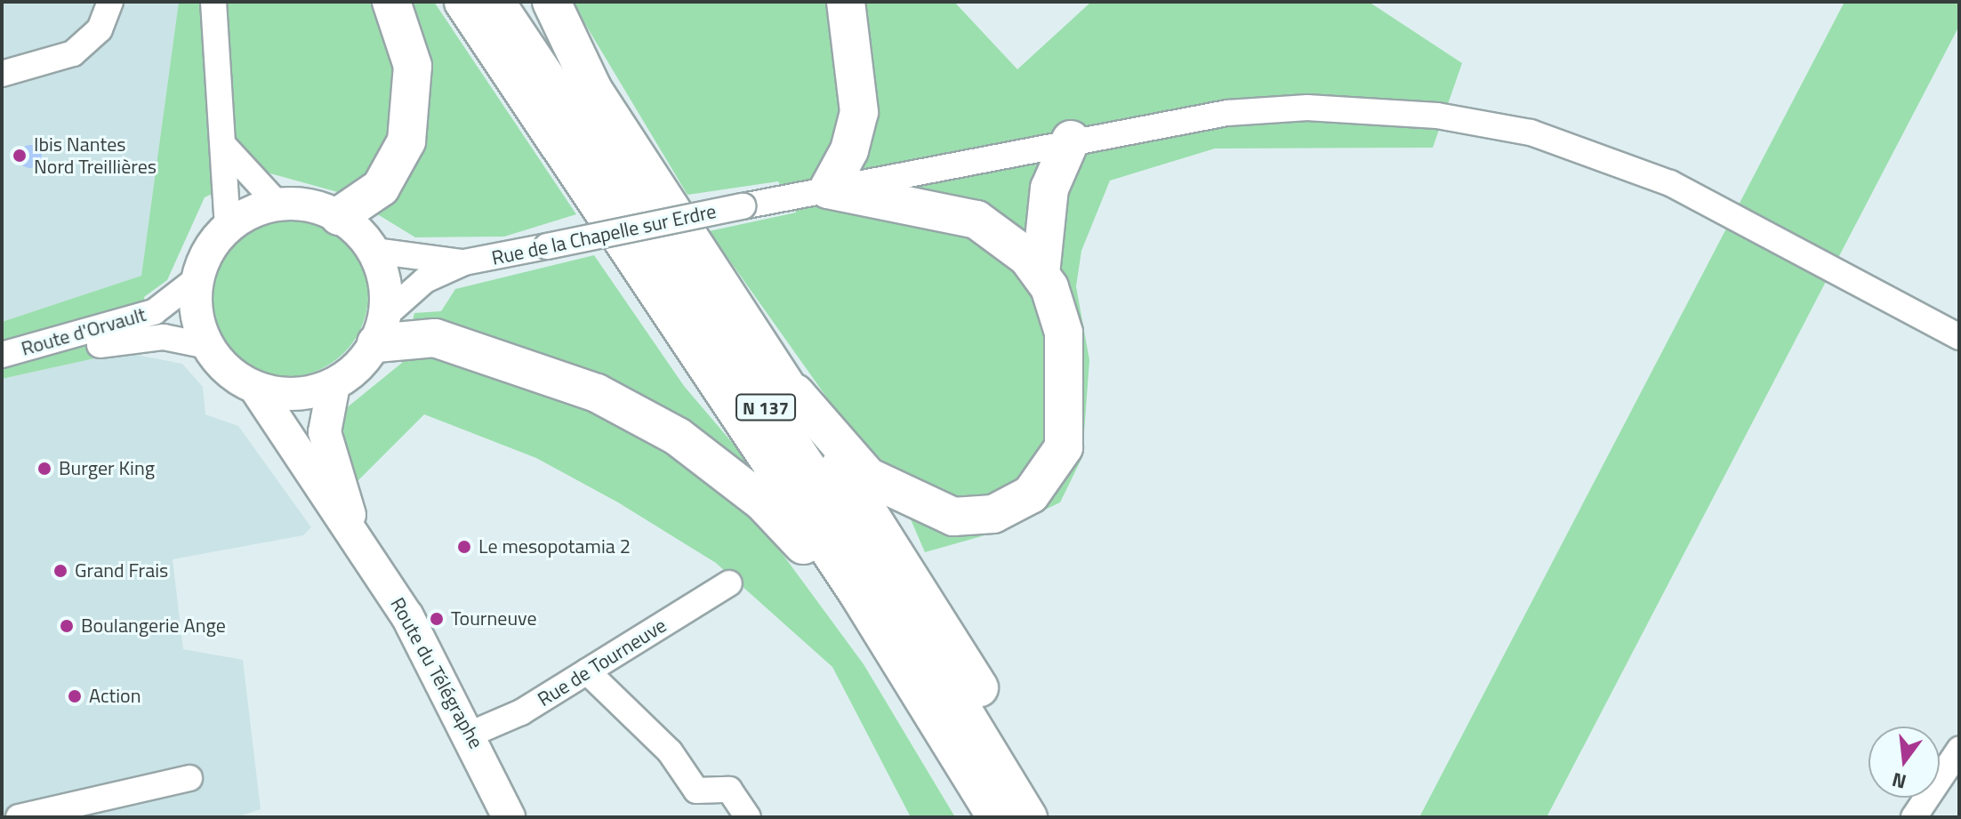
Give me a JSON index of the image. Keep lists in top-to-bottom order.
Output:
{
  "streets": {
    "highway": ["N 137"],
    "main road": ["Route du Télégraphe"],
    "street": ["Rue de la Chapelle sur Erdre", "Route d'Orvault", "Rue de Tourneuve"]
  },
  "crossings": [
    ["Rue de la Chapelle sur Erdre", "Route d'Orvault"],
    ["Rue de la Chapelle sur Erdre", "Route du Télégraphe"],
    ["Route d'Orvault", "Route du Télégraphe"],
    ["Rue de Tourneuve", "Route du Télégraphe"]
  ],
  "places": [
    "Ibis Nantes Nord Treillières",
    "Burger King",
    "Le mesopotamia 2",
    "Grand Frais",
    "Tourneuve",
    "Boulangerie Ange",
    "Action"
  ],
  "north": "bottom"
}
